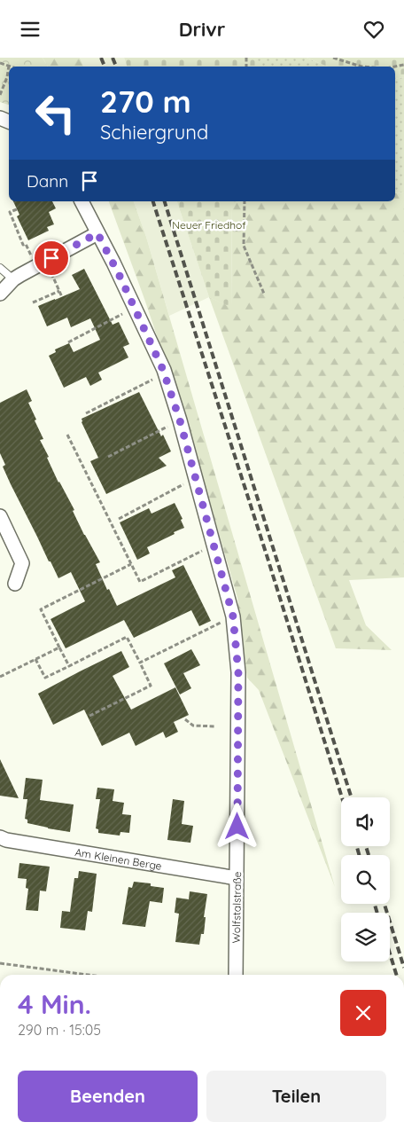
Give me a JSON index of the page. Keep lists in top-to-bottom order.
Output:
{
  "streets": {
    "street": ["Am Kleinen Berge", "Wolfstalstraße"]
  },
  "crossings": [
    ["Am Kleinen Berge", "Wolfstalstraße"]
  ],
  "parks": ["Neuer Friedhof"],
  "page": {
    "header": "Drivr",
    "turn": ["270 m", "Schiergrund"],
    "then": "Dann",
    "heading": ["4 Min.", "290 m · 15:05"],
    "buttons": ["Beenden", "Teilen"]
  }
}
